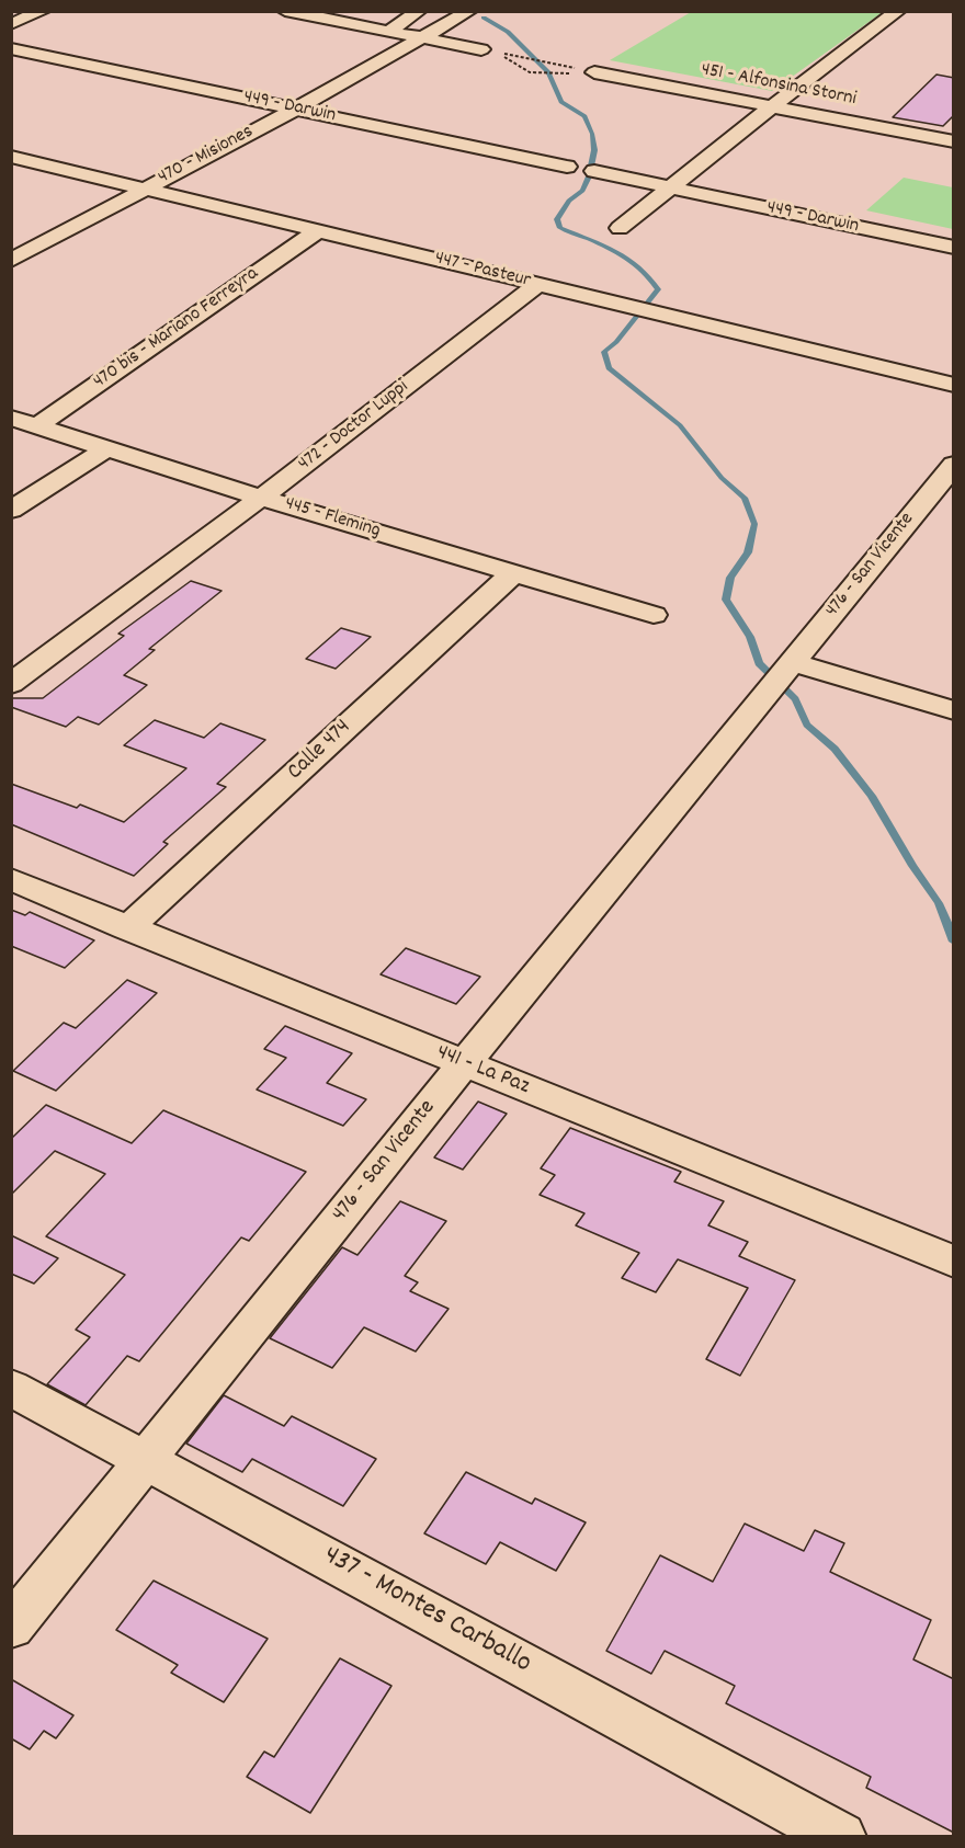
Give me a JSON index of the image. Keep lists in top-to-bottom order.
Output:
{
  "streets": {
    "street": [
      "451 - Alfonsina Storni",
      "449 - Darwin",
      "470 - Misiones",
      "447 - Pasteur",
      "470 bis - Mariano Ferreyra",
      "472 - Doctor Luppi",
      "445 - Fleming",
      "476 - San Vicente",
      "Calle 474",
      "441 - La Paz",
      "437 - Montes Carballo"
    ]
  },
  "crossings": [
    ["449 - Darwin", "470 - Misiones"],
    ["470 - Misiones", "447 - Pasteur"],
    ["447 - Pasteur", "470 bis - Mariano Ferreyra"],
    ["447 - Pasteur", "472 - Doctor Luppi"],
    ["470 bis - Mariano Ferreyra", "445 - Fleming"],
    ["472 - Doctor Luppi", "445 - Fleming"],
    ["445 - Fleming", "Calle 474"],
    ["476 - San Vicente", "441 - La Paz"],
    ["476 - San Vicente", "437 - Montes Carballo"],
    ["Calle 474", "441 - La Paz"]
  ]
}
